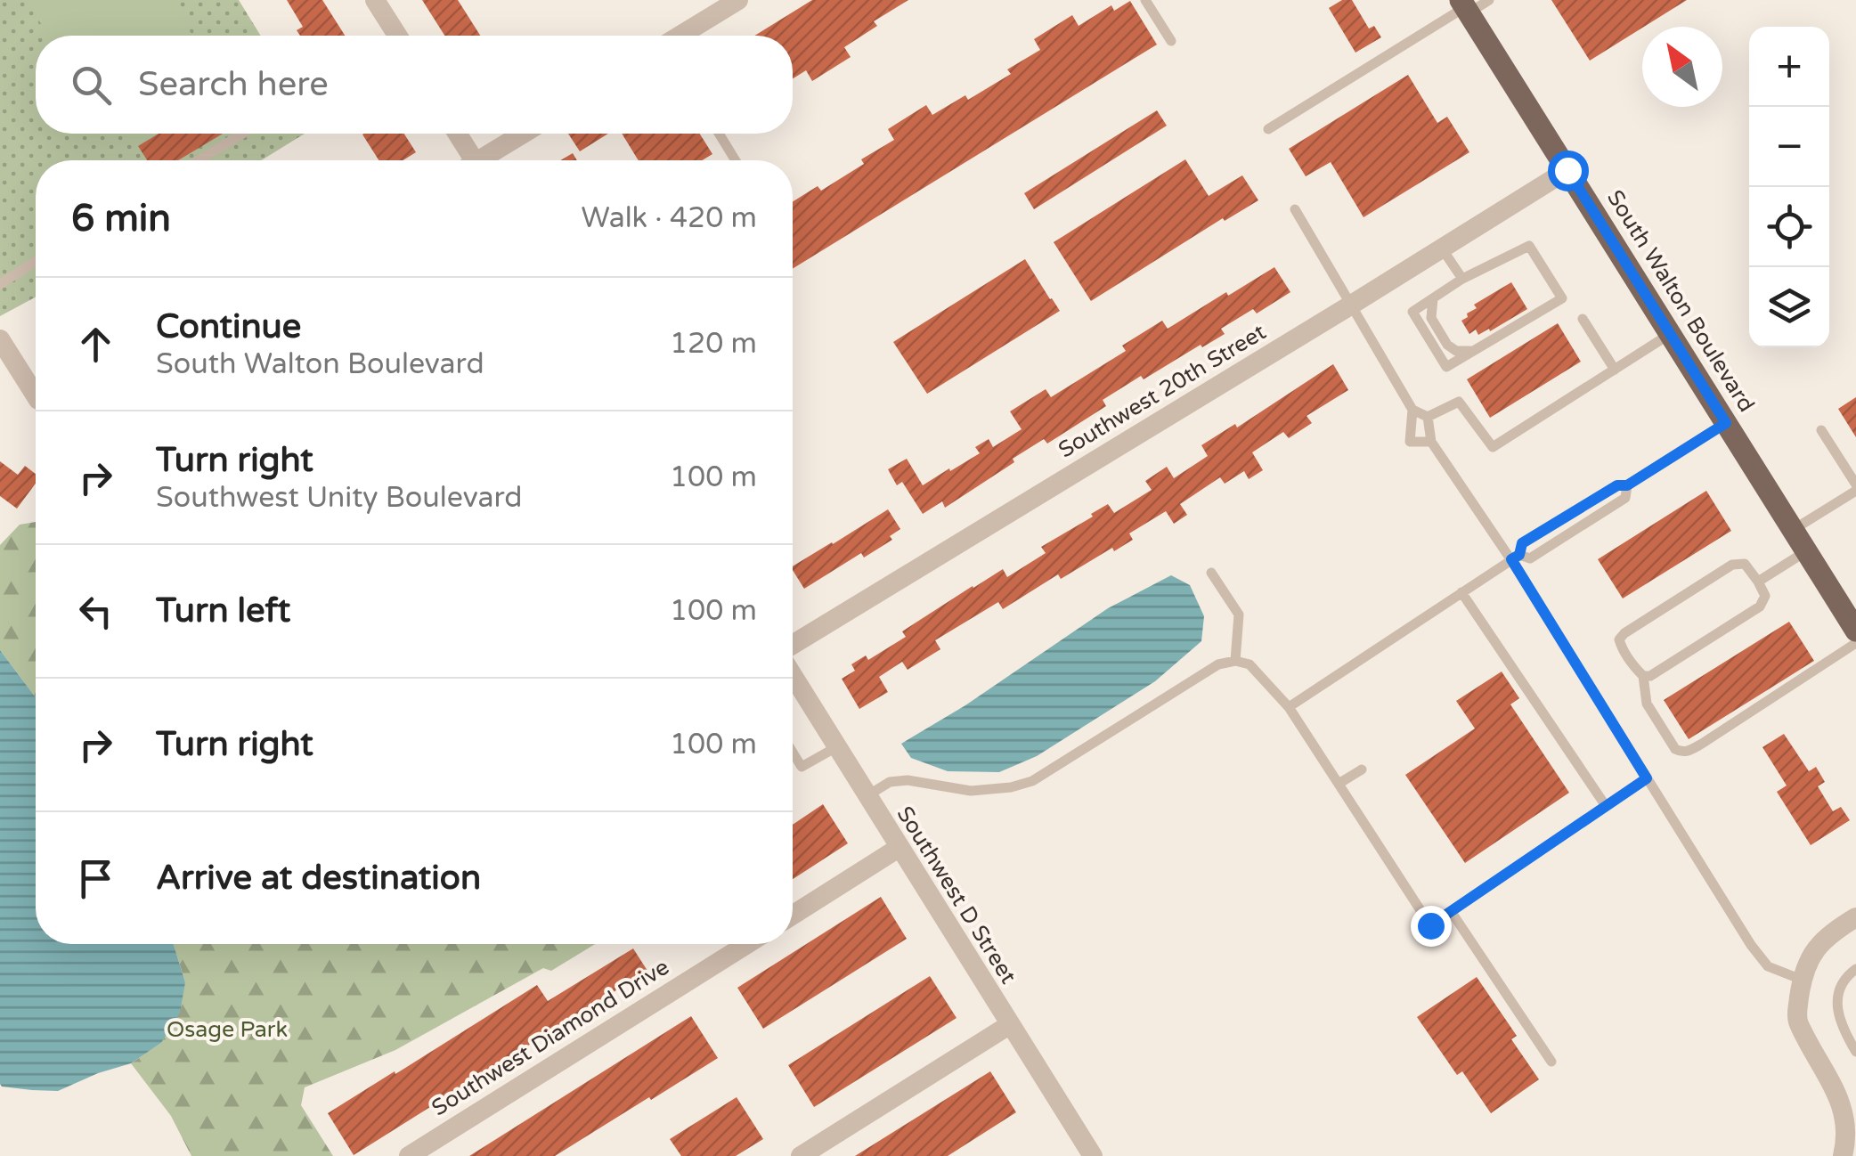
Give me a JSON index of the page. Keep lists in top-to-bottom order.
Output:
{
  "streets": {
    "main road": ["South Walton Boulevard"],
    "street": ["Southwest 20th Street", "Southwest D Street", "Southwest Diamond Drive"]
  },
  "crossings": [
    ["South Walton Boulevard", "Southwest 20th Street"]
  ],
  "parks": ["Osage Park"],
  "north": "top left",
  "page": {
    "map_buttons": ["+", "−"],
    "search": "Search here",
    "heading": ["6 min", "Walk · 420 m"],
    "list": [
      ["Continue", "South Walton Boulevard", "120 m"],
      ["Turn right", "Southwest Unity Boulevard", "100 m"],
      ["Turn left", "100 m"],
      ["Turn right", "100 m"],
      "Arrive at destination"
    ]
  }
}
